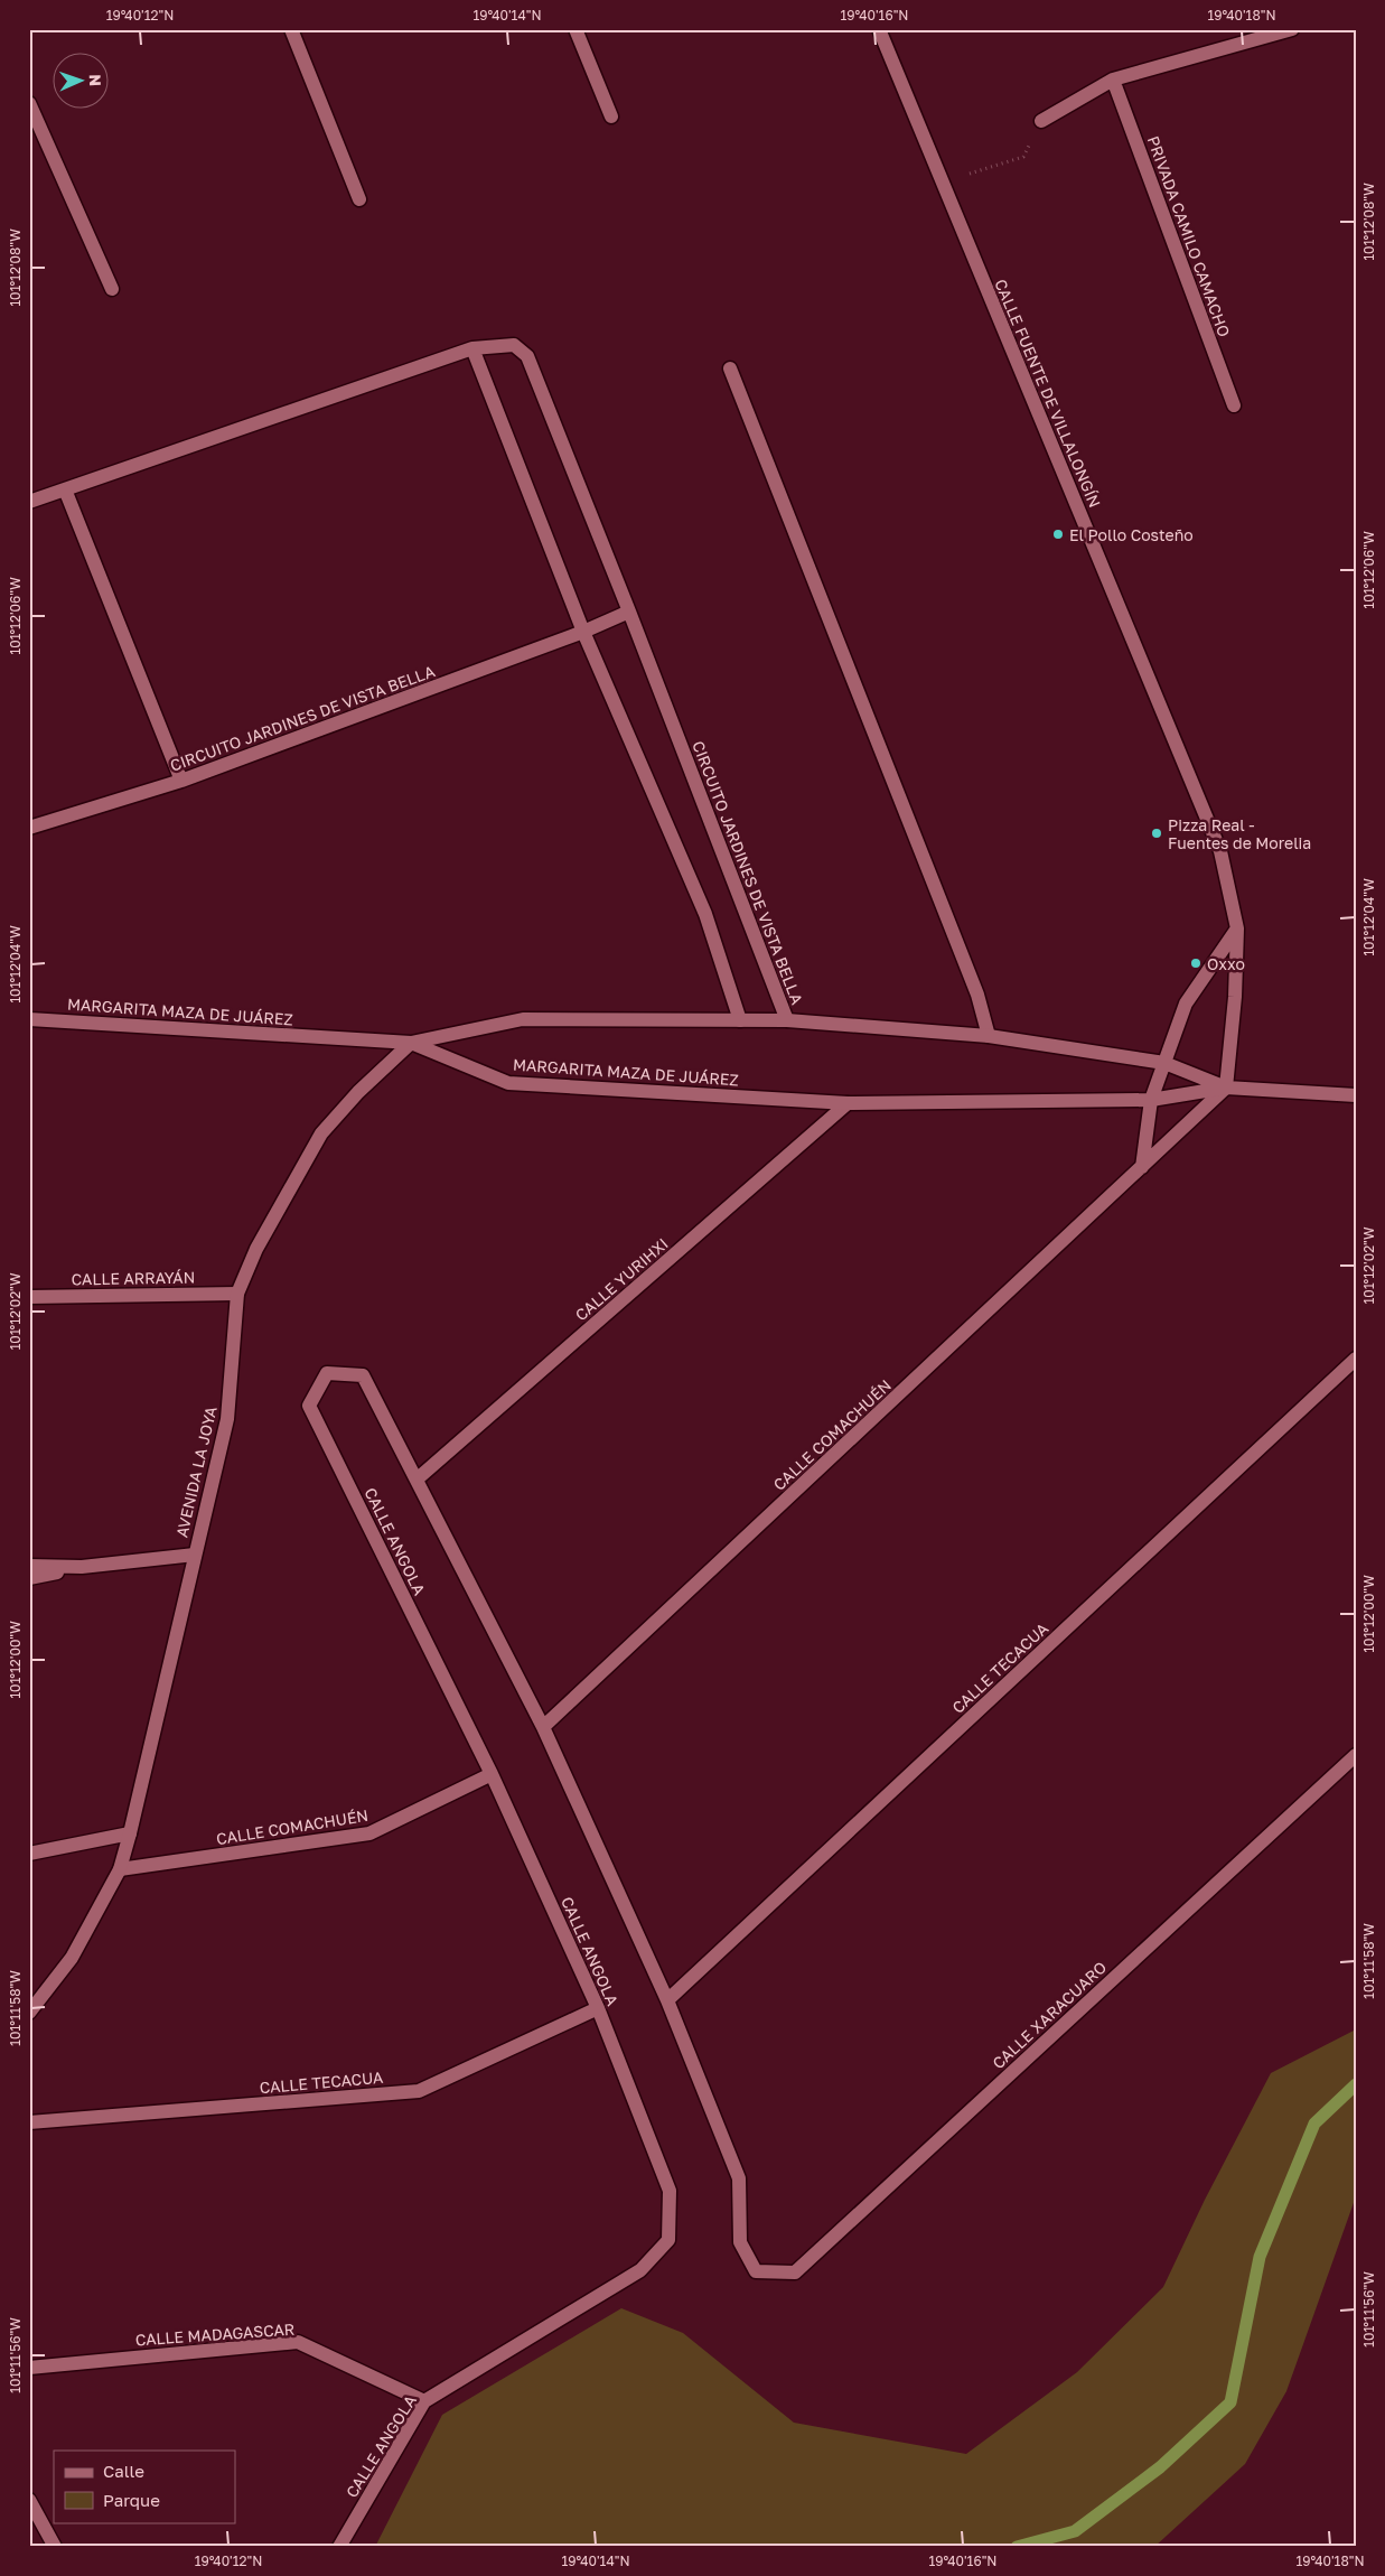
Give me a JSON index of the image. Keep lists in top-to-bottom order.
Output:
{
  "streets": {
    "street": [
      "PRIVADA CAMILO CAMACHO",
      "CALLE FUENTE DE VILLALONGÍN",
      "CIRCUITO JARDINES DE VISTA BELLA",
      "MARGARITA MAZA DE JUÁREZ",
      "CALLE ARRAYÁN",
      "CALLE YURIHXI",
      "CALLE COMACHUÉN",
      "AVENIDA LA JOYA",
      "CALLE ANGOLA",
      "CALLE TECACUA",
      "CALLE XARACUARO",
      "CALLE MADAGASCAR"
    ]
  },
  "crossings": [
    ["CALLE FUENTE DE VILLALONGÍN", "MARGARITA MAZA DE JUÁREZ"],
    ["CALLE FUENTE DE VILLALONGÍN", "CALLE COMACHUÉN"],
    ["CIRCUITO JARDINES DE VISTA BELLA", "MARGARITA MAZA DE JUÁREZ"],
    ["MARGARITA MAZA DE JUÁREZ", "CALLE YURIHXI"],
    ["MARGARITA MAZA DE JUÁREZ", "CALLE COMACHUÉN"],
    ["MARGARITA MAZA DE JUÁREZ", "AVENIDA LA JOYA"],
    ["CALLE ARRAYÁN", "AVENIDA LA JOYA"],
    ["CALLE YURIHXI", "CALLE ANGOLA"],
    ["CALLE COMACHUÉN", "AVENIDA LA JOYA"],
    ["CALLE COMACHUÉN", "CALLE ANGOLA"],
    ["CALLE ANGOLA", "CALLE TECACUA"],
    ["CALLE ANGOLA", "CALLE XARACUARO"],
    ["CALLE ANGOLA", "CALLE MADAGASCAR"]
  ],
  "places": ["El Pollo Costeño", "Pizza Real - Fuentes de Morelia", "Oxxo"],
  "legend": ["Calle", "Parque"],
  "north": "right",
  "coordinates": [
    "19°40'12\"N",
    "19°40'14\"N",
    "19°40'16\"N",
    "19°40'18\"N",
    "101°12'08\"W",
    "101°12'06\"W",
    "101°12'04\"W",
    "101°12'02\"W",
    "101°12'00\"W",
    "101°11'58\"W",
    "101°11'56\"W"
  ]
}
